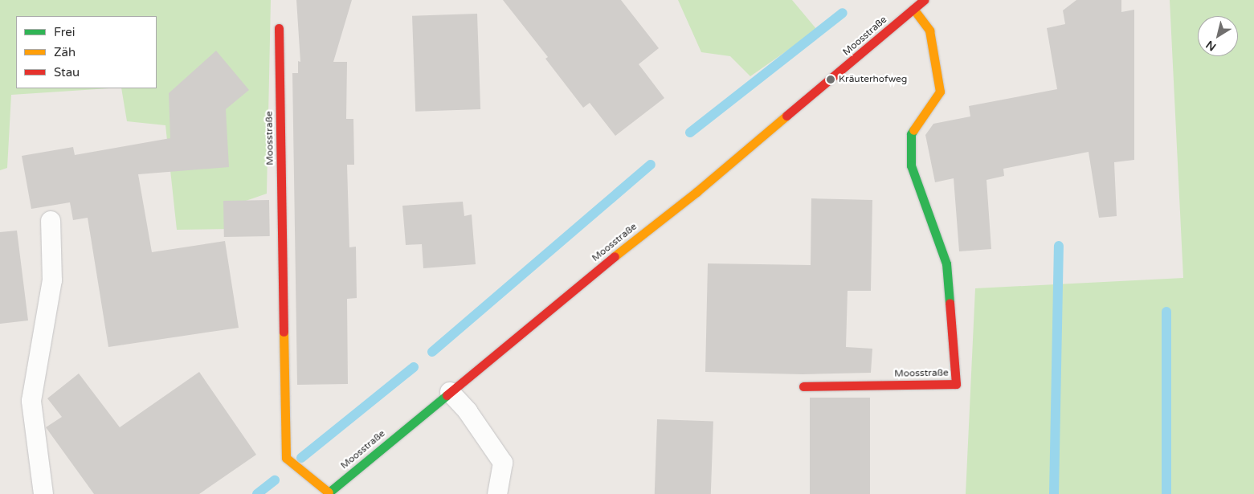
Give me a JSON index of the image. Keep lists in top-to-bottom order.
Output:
{
  "streets": {
    "street": ["Moosstraße"]
  },
  "places": ["Kräuterhofweg"],
  "legend": ["Frei", "Zäh", "Stau"],
  "north": "bottom left"
}
